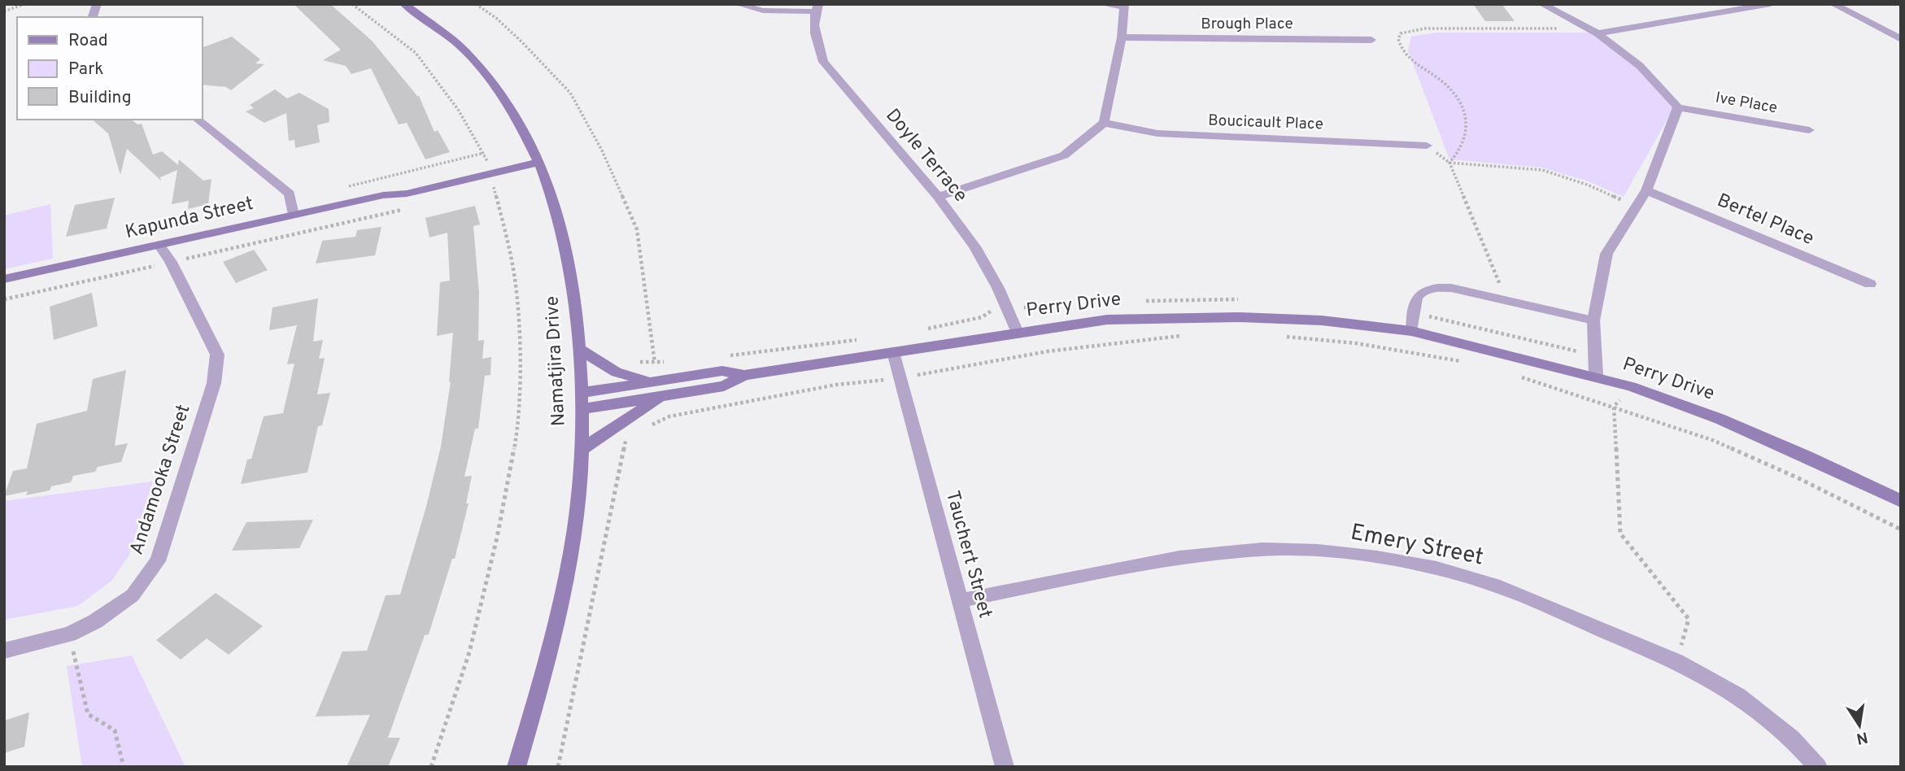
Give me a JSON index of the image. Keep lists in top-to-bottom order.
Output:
{
  "streets": {
    "street": [
      "Brough Place",
      "Ive Place",
      "Boucicault Place",
      "Doyle Terrace",
      "Kapunda Street",
      "Bertel Place",
      "Perry Drive",
      "Namatjira Drive",
      "Andamooka Street",
      "Emery Street",
      "Tauchert Street"
    ]
  },
  "crossings": [
    ["Doyle Terrace", "Perry Drive"],
    ["Kapunda Street", "Namatjira Drive"],
    ["Kapunda Street", "Andamooka Street"],
    ["Perry Drive", "Namatjira Drive"],
    ["Perry Drive", "Tauchert Street"],
    ["Emery Street", "Tauchert Street"]
  ],
  "legend": ["Road", "Park", "Building"],
  "north": "bottom"
}
